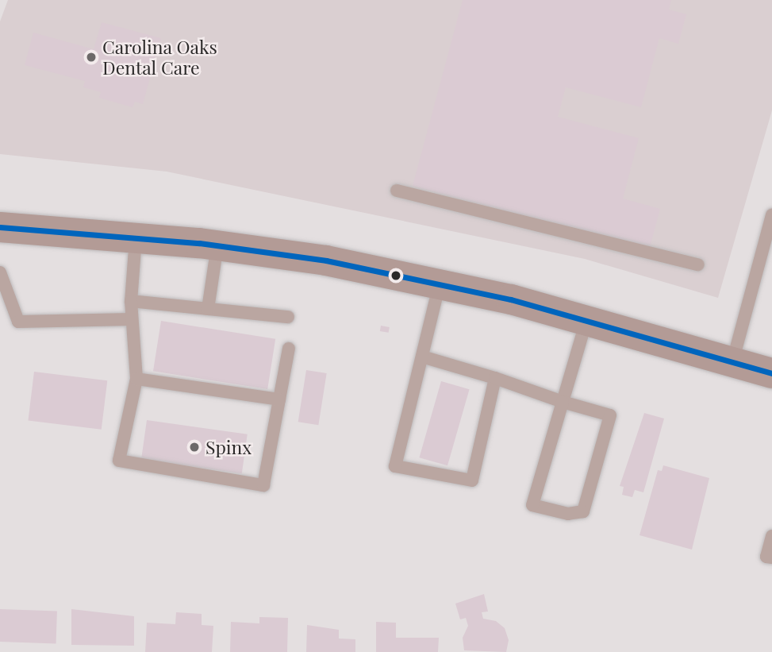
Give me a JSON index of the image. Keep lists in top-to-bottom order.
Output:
{
  "places": ["Carolina Oaks Dental Care", "Spinx"]
}
